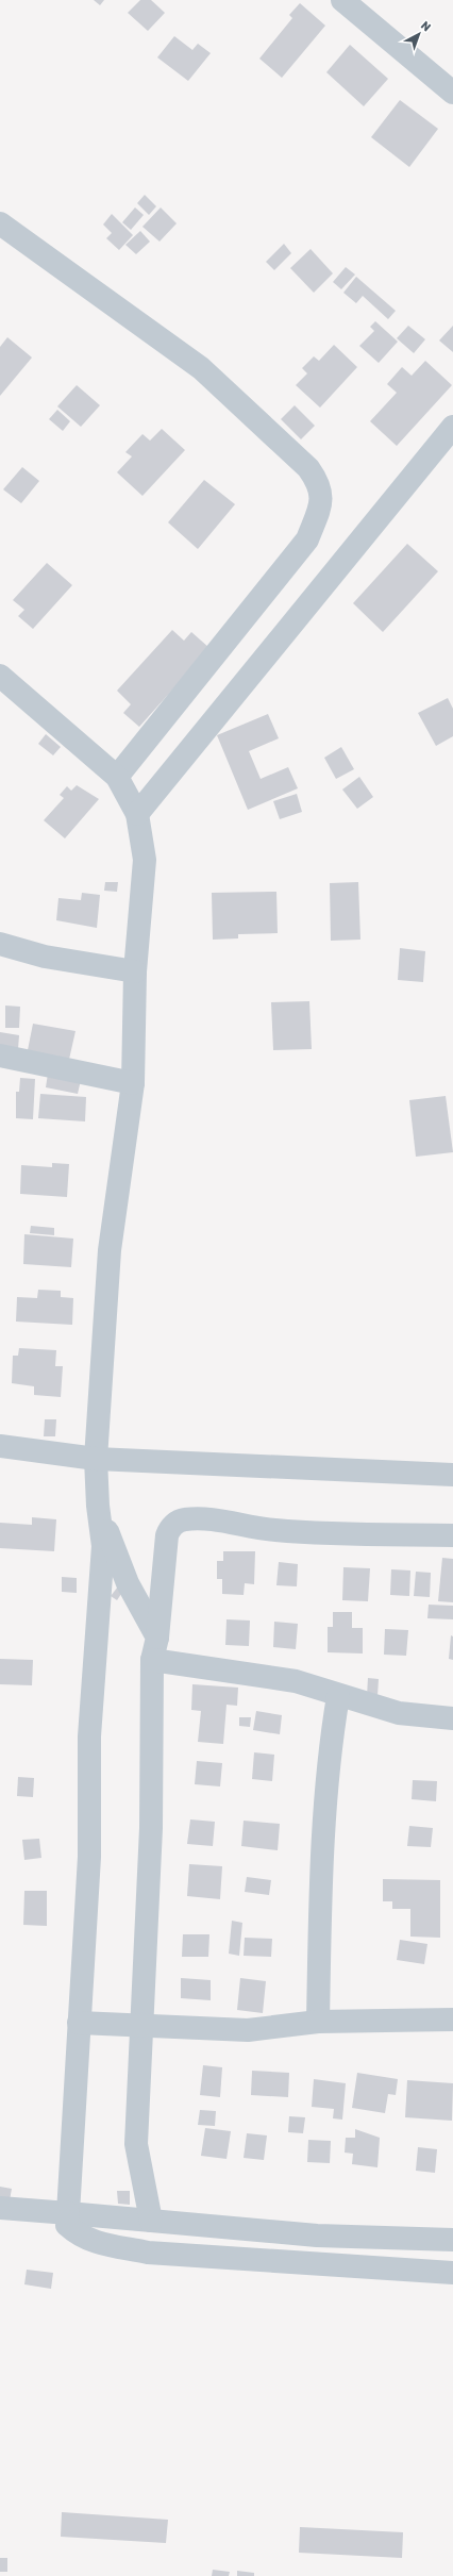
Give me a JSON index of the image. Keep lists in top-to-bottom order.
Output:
{
  "north": "top right"
}
